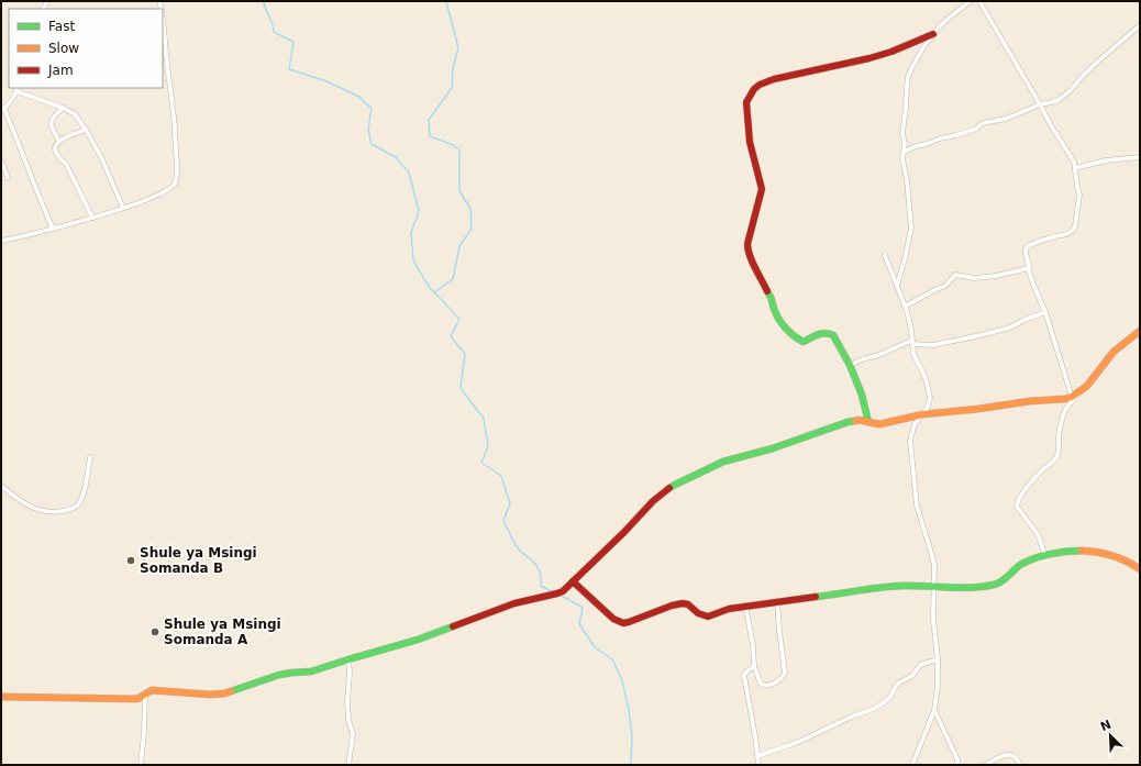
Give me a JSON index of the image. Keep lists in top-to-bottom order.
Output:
{
  "places": ["Shule ya Msingi Somanda B", "Shule ya Msingi Somanda A"],
  "legend": ["Fast", "Slow", "Jam"],
  "north": "top left"
}
